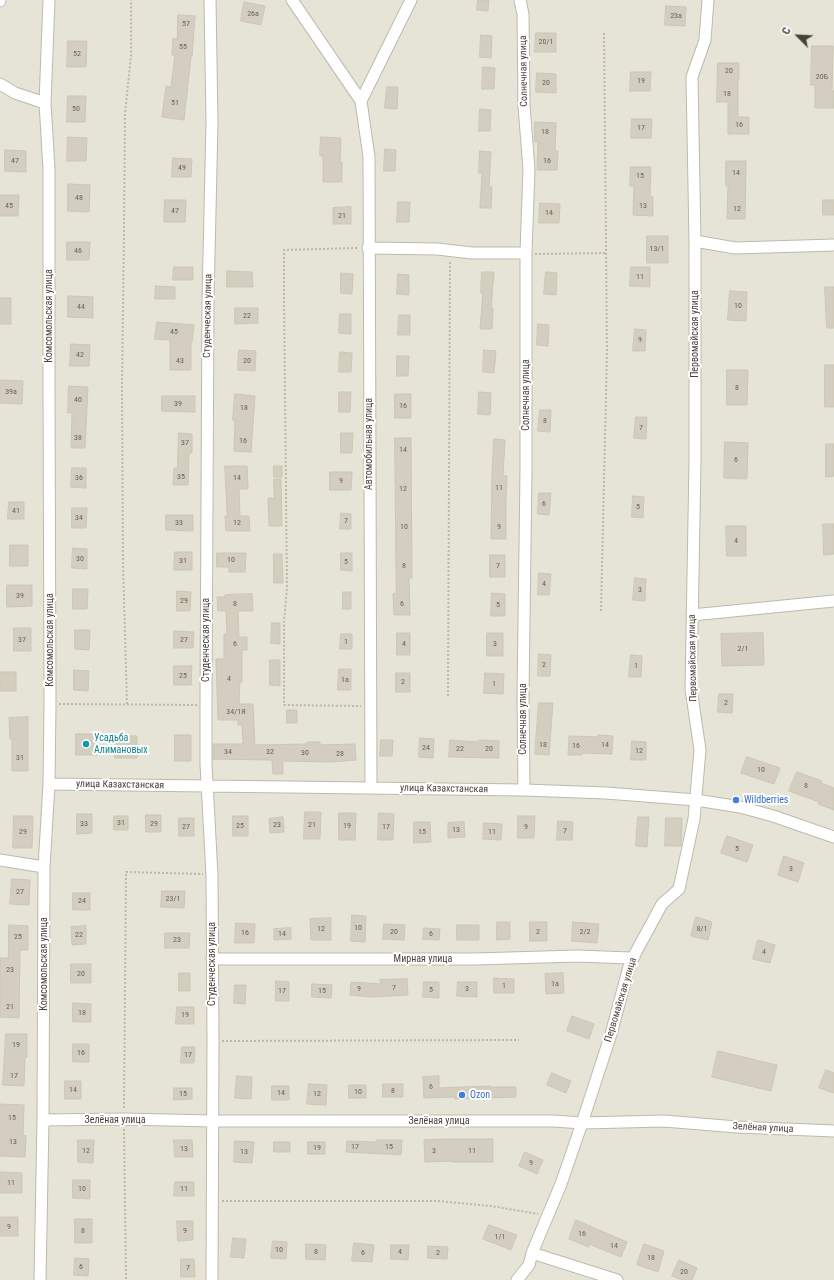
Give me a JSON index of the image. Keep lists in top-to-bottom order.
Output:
{
  "streets": {
    "street": [
      "Солнечная улица",
      "Комсомольская улица",
      "Студенческая улица",
      "Первомайская улица",
      "Автомобильная улица",
      "улица Казахстанская",
      "Мирная улица",
      "Зелёная улица"
    ]
  },
  "crossings": [
    ["Солнечная улица", "улица Казахстанская"],
    ["Комсомольская улица", "улица Казахстанская"],
    ["Комсомольская улица", "Зелёная улица"],
    ["Студенческая улица", "улица Казахстанская"],
    ["Студенческая улица", "Мирная улица"],
    ["Студенческая улица", "Зелёная улица"],
    ["Первомайская улица", "улица Казахстанская"],
    ["Первомайская улица", "Мирная улица"],
    ["Первомайская улица", "Зелёная улица"],
    ["Автомобильная улица", "улица Казахстанская"]
  ],
  "places": ["Усадьба Алимановых", "Wildberries", "Ozon"],
  "house_numbers": [
    "26а",
    "23а",
    "57",
    "20/1",
    "55",
    "52",
    "20",
    "20Б",
    "19",
    "20",
    "18",
    "51",
    "50",
    "16",
    "17",
    "18",
    "47",
    "16",
    "49",
    "14",
    "15",
    "48",
    "45",
    "13",
    "12",
    "47",
    "14",
    "21",
    "13/1",
    "46",
    "11",
    "10",
    "44",
    "22",
    "45",
    "9",
    "42",
    "43",
    "20",
    "8",
    "39а",
    "40",
    "39",
    "16",
    "18",
    "8",
    "7",
    "38",
    "16",
    "37",
    "14",
    "6",
    "35",
    "36",
    "14",
    "9",
    "11",
    "12",
    "6",
    "5",
    "41",
    "34",
    "7",
    "33",
    "12",
    "10",
    "9",
    "4",
    "30",
    "10",
    "31",
    "5",
    "8",
    "7",
    "4",
    "3",
    "39",
    "29",
    "8",
    "6",
    "5",
    "37",
    "27",
    "1",
    "6",
    "4",
    "3",
    "2/1",
    "2",
    "1",
    "25",
    "4",
    "1а",
    "2",
    "1",
    "2",
    "34/1Я",
    "18",
    "14",
    "16",
    "24",
    "22",
    "20",
    "12",
    "34",
    "32",
    "30",
    "28",
    "31",
    "10",
    "8",
    "31",
    "33",
    "29",
    "23",
    "21",
    "25",
    "19",
    "27",
    "17",
    "9",
    "13",
    "7",
    "29",
    "15",
    "11",
    "5",
    "3",
    "27",
    "23/1",
    "24",
    "10",
    "12",
    "8/1",
    "20",
    "2",
    "2/2",
    "16",
    "14",
    "6",
    "22",
    "25",
    "23",
    "4",
    "23",
    "20",
    "1а",
    "1",
    "7",
    "9",
    "3",
    "5",
    "17",
    "15",
    "21",
    "18",
    "19",
    "19",
    "16",
    "17",
    "17",
    "6",
    "14",
    "8",
    "10",
    "14",
    "15",
    "12",
    "15",
    "13",
    "17",
    "15",
    "19",
    "13",
    "12",
    "3",
    "11",
    "13",
    "9",
    "11",
    "10",
    "11",
    "9",
    "8",
    "9",
    "16",
    "1/1",
    "14",
    "10",
    "8",
    "4",
    "6",
    "2",
    "18",
    "6",
    "7",
    "20"
  ],
  "north": "top left"
}
